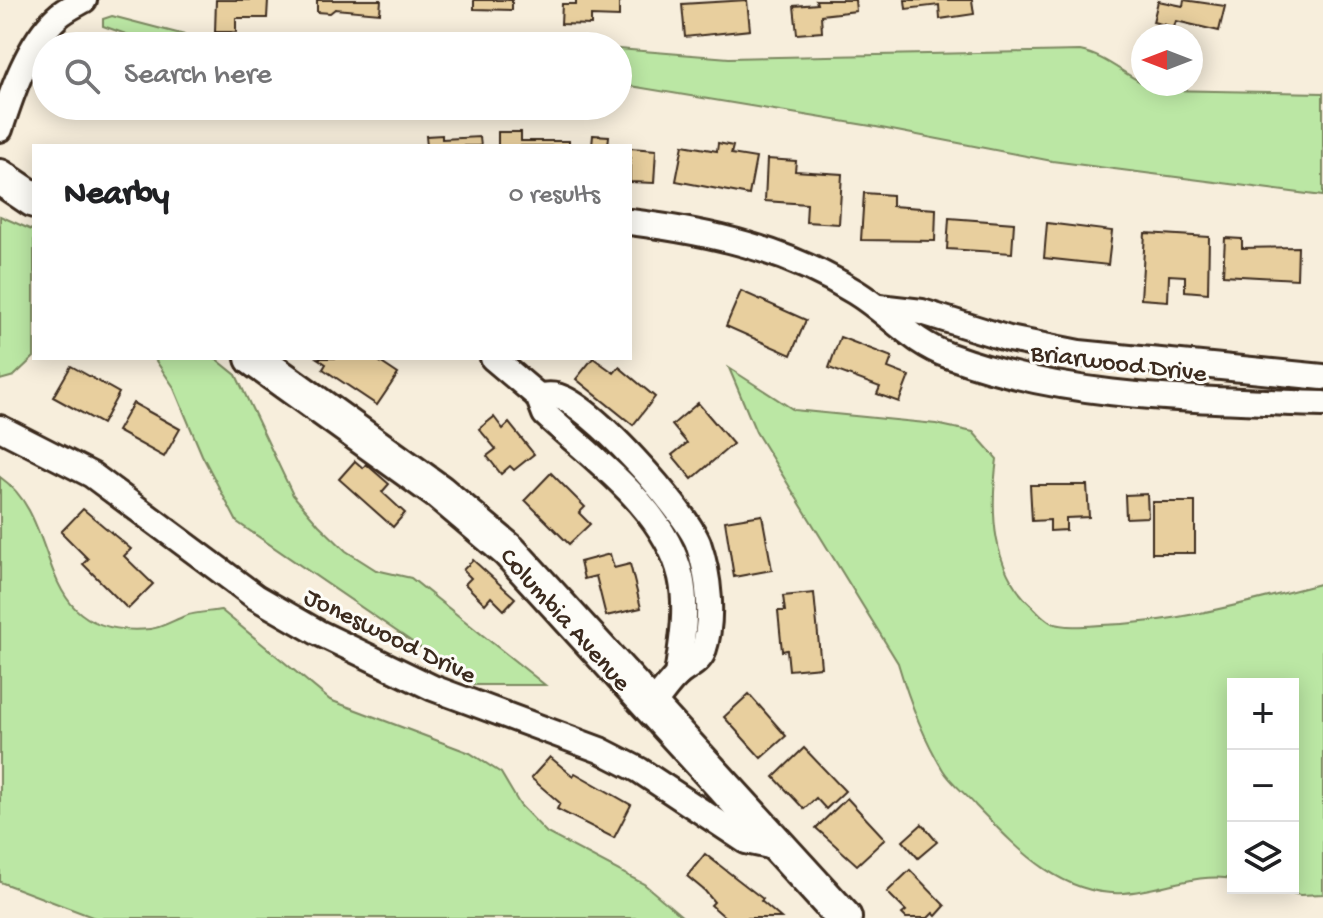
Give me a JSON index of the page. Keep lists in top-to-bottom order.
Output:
{
  "streets": {
    "street": ["Briarwood Drive", "Columbia Avenue", "Joneswood Drive"]
  },
  "crossings": [
    ["Columbia Avenue", "Joneswood Drive"]
  ],
  "north": "left",
  "page": {
    "search": "Search here",
    "heading": ["Nearby", "0 results"],
    "map_buttons": ["+", "−"]
  }
}
